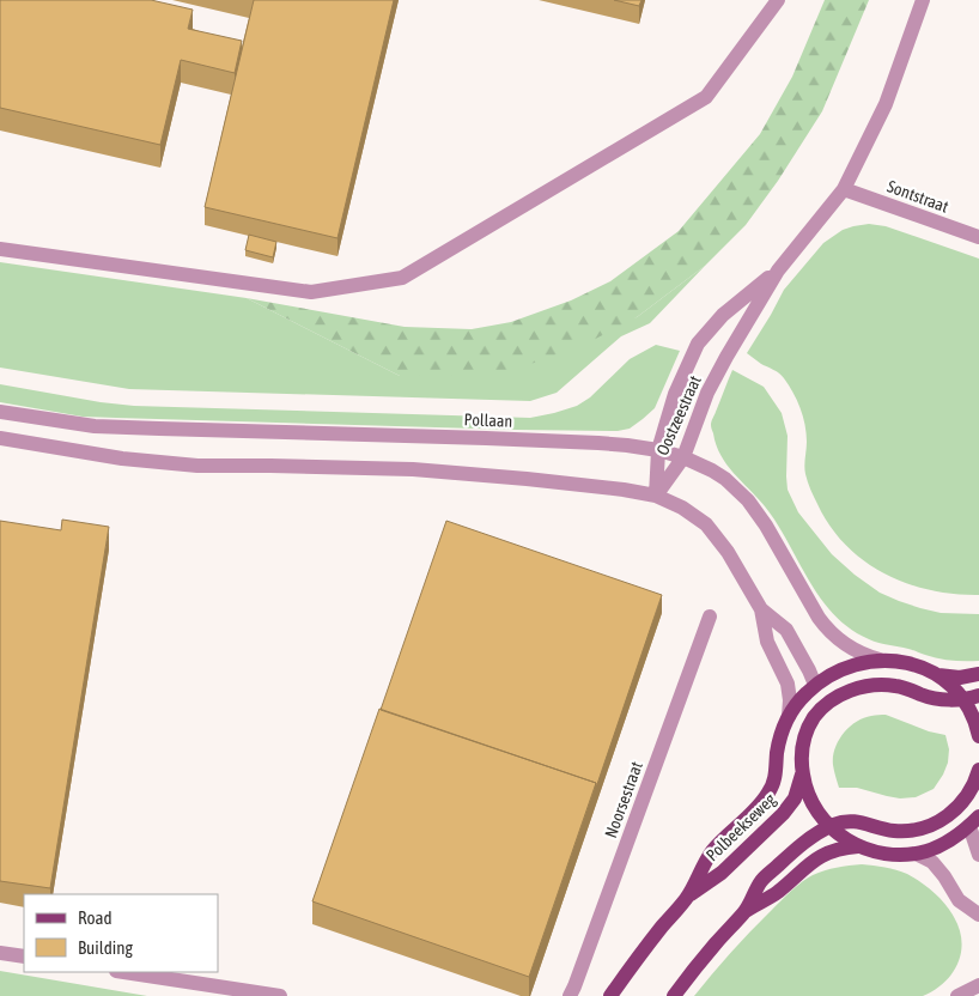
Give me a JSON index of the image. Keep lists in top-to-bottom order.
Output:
{
  "streets": {
    "main road": ["Polbeekseweg"],
    "street": [
      "Sontstraat",
      "Oostzeestraat",
      "Pollaan",
      "Noorsestraat"
    ]
  },
  "crossings": [
    ["Sontstraat", "Oostzeestraat"],
    ["Oostzeestraat", "Pollaan"],
    ["Pollaan", "Polbeekseweg"]
  ],
  "legend": ["Road", "Building"]
}
